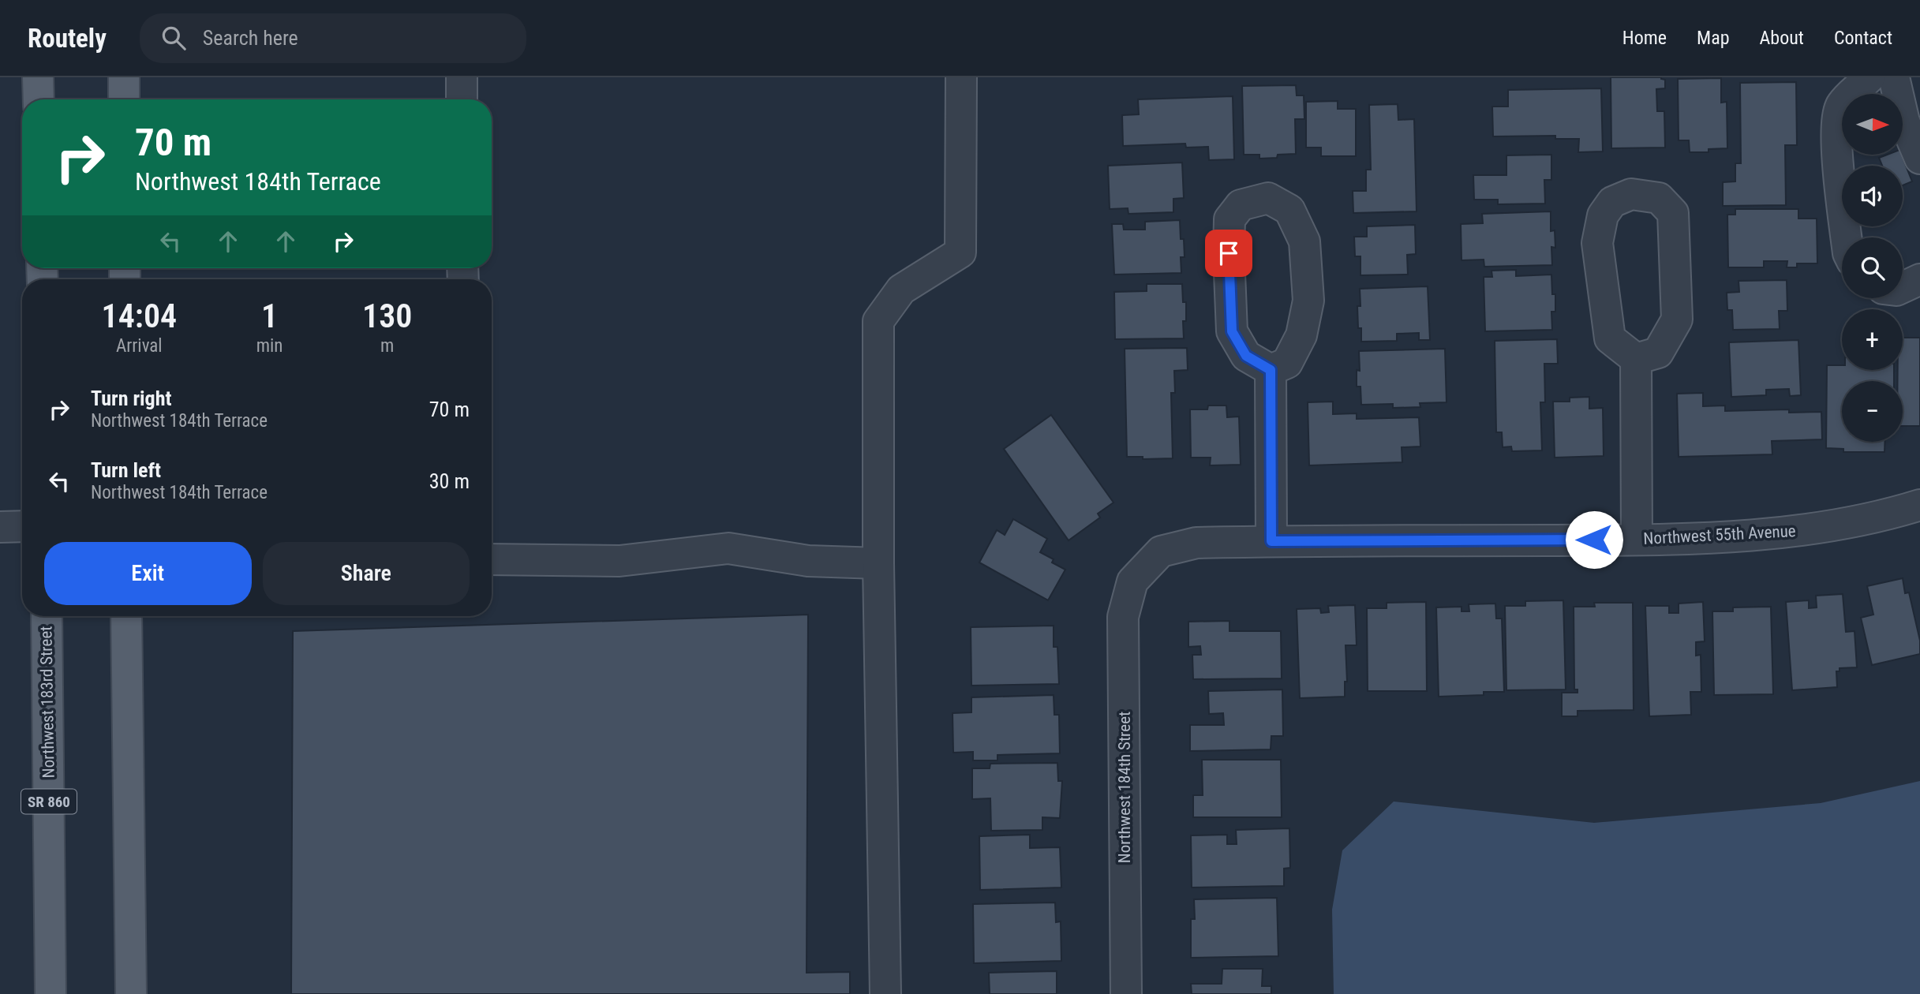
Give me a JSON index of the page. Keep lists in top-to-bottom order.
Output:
{
  "streets": {
    "main road": ["Northwest 183rd Street", "SR 860"],
    "street": ["Northwest 55th Avenue", "Northwest 184th Street"]
  },
  "crossings": [
    ["Northwest 55th Avenue", "Northwest 184th Street"]
  ],
  "north": "right",
  "page": {
    "header": "Routely",
    "search": "Search here",
    "nav": [
      "Home",
      "Map",
      "About",
      "Contact"
    ],
    "map_buttons": ["+", "−"],
    "turn": ["70 m", "Northwest 184th Terrace"],
    "eta": [
      "14:04",
      "Arrival",
      "1",
      "min",
      "130",
      "m"
    ],
    "list": [
      {
        "name": "Turn right",
        "note": "Northwest 184th Terrace",
        "value": "70 m"
      },
      {
        "name": "Turn left",
        "note": "Northwest 184th Terrace",
        "value": "30 m"
      }
    ],
    "buttons": ["Exit", "Share"]
  }
}
